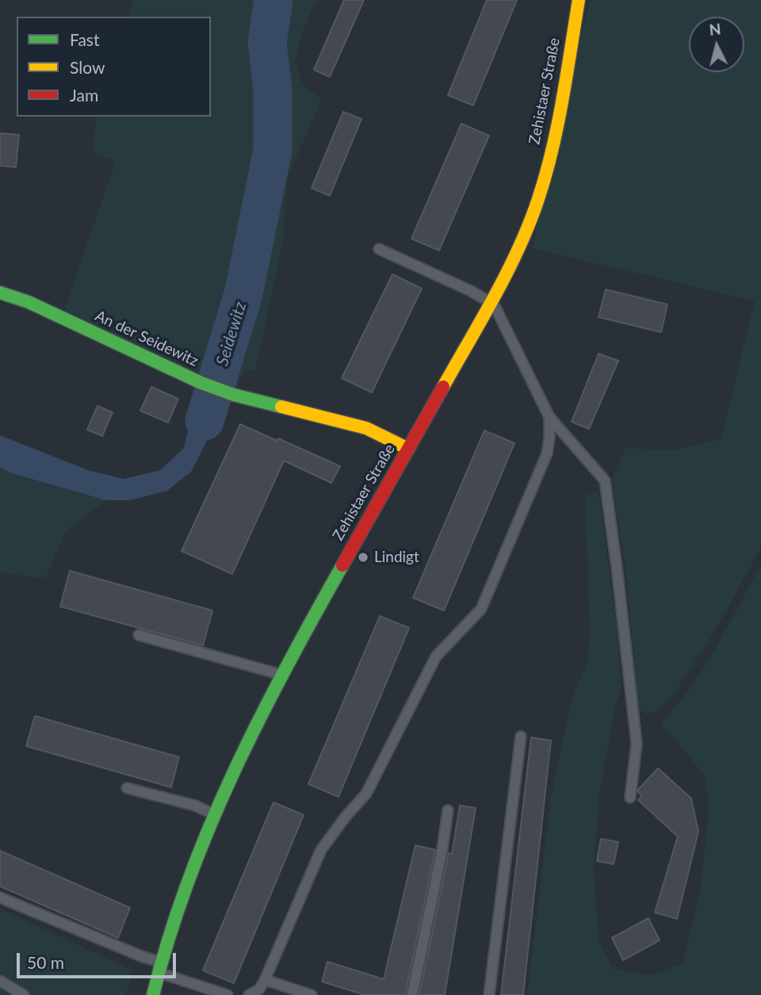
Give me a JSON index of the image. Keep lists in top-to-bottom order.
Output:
{
  "streets": {
    "main road": ["Zehistaer Straße", "An der Seidewitz"]
  },
  "crossings": [
    ["Zehistaer Straße", "An der Seidewitz"]
  ],
  "water": ["Seidewitz"],
  "places": ["Lindigt"],
  "legend": ["Fast", "Slow", "Jam"],
  "scale_bar": "50 m",
  "north": "top"
}
